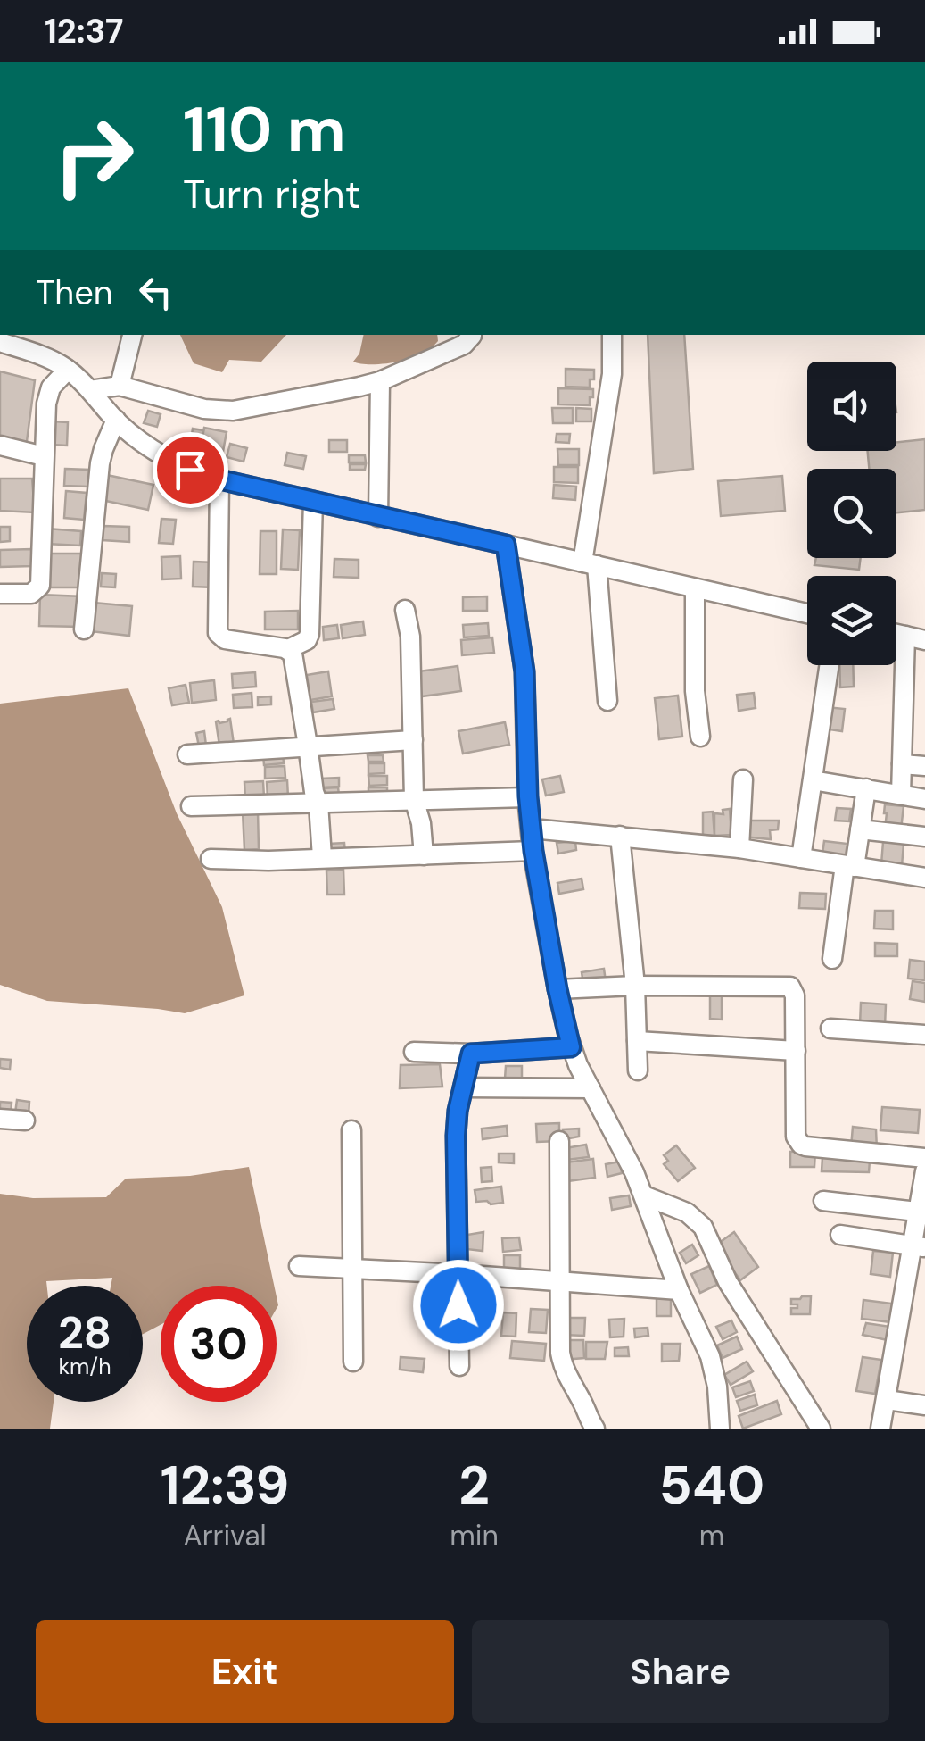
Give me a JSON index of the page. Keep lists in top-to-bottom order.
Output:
{
  "page": {
    "status": "12:37",
    "turn": ["110 m", "Turn right"],
    "then": "Then",
    "speed": "28 km/h",
    "limit": "30",
    "eta": [
      "12:39",
      "Arrival",
      "2",
      "min",
      "540",
      "m"
    ],
    "buttons": ["Exit", "Share"]
  }
}
